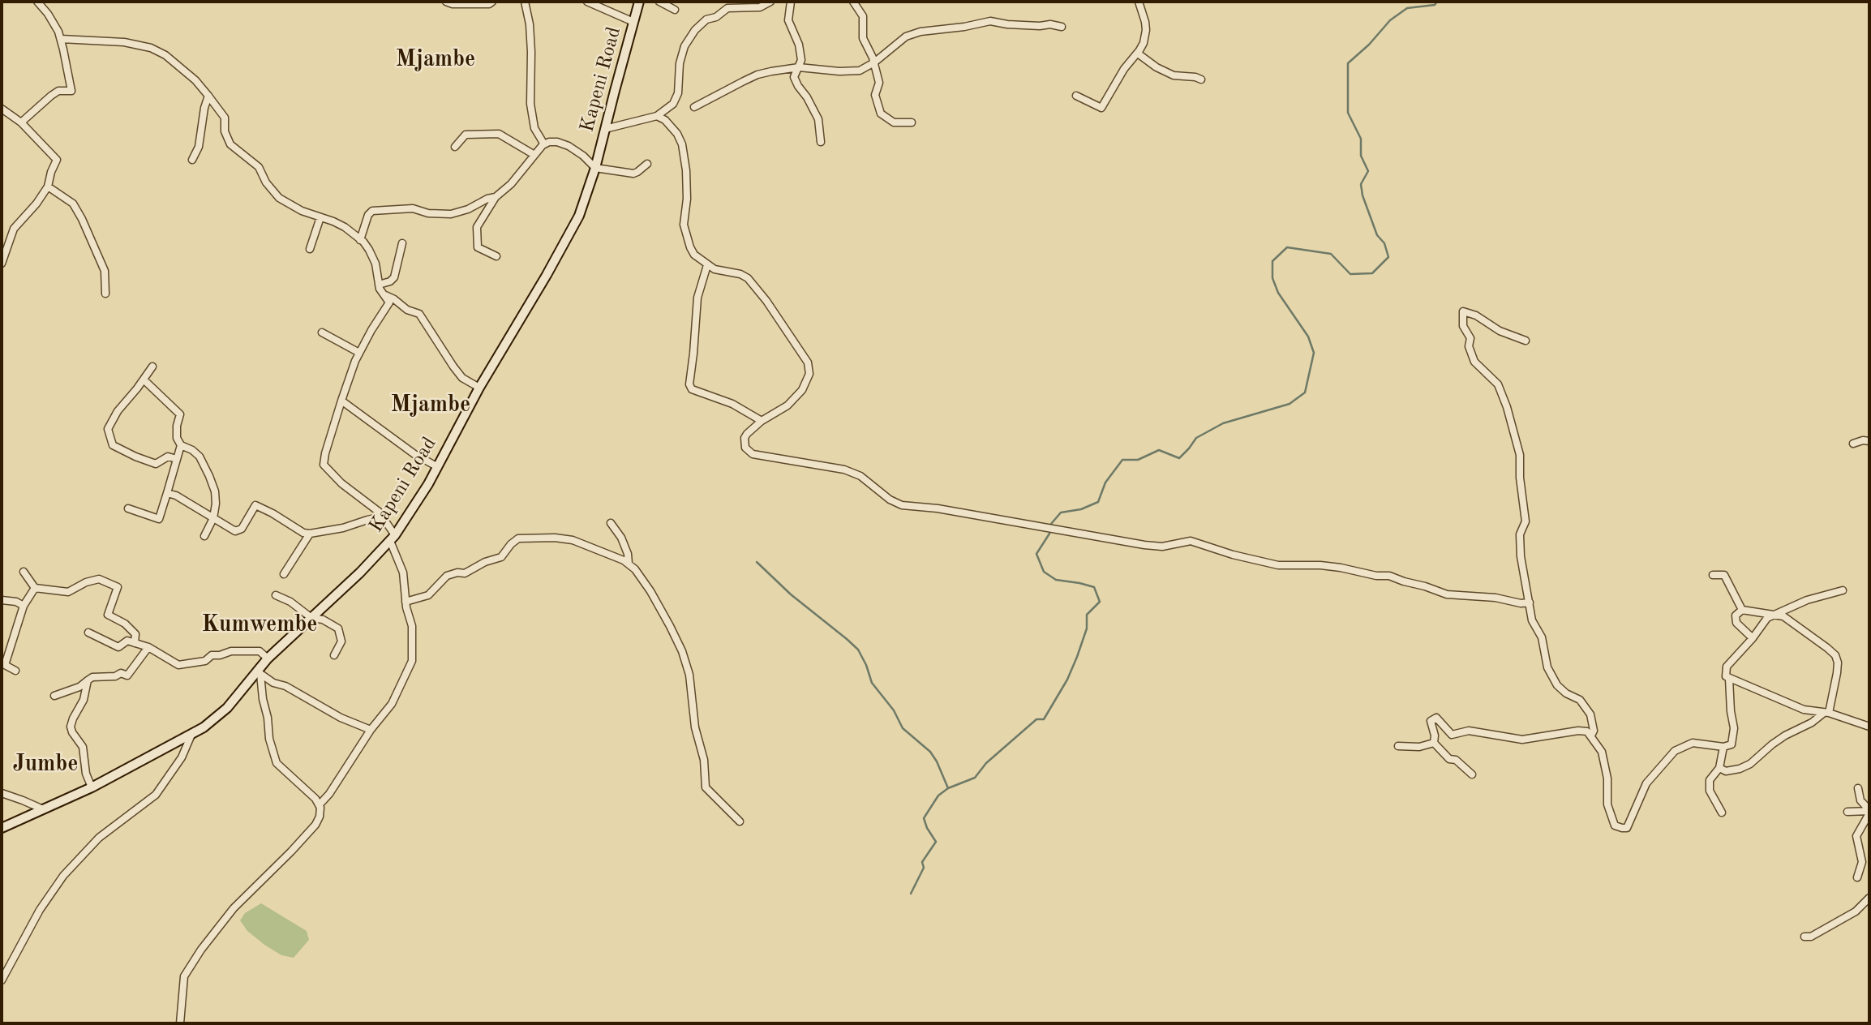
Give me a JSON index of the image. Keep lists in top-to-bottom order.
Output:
{
  "streets": {
    "main road": ["Kapeni Road"]
  },
  "districts": [
    "Mjambe",
    "Mjambe",
    "Kumwembe",
    "Jumbe"
  ]
}
